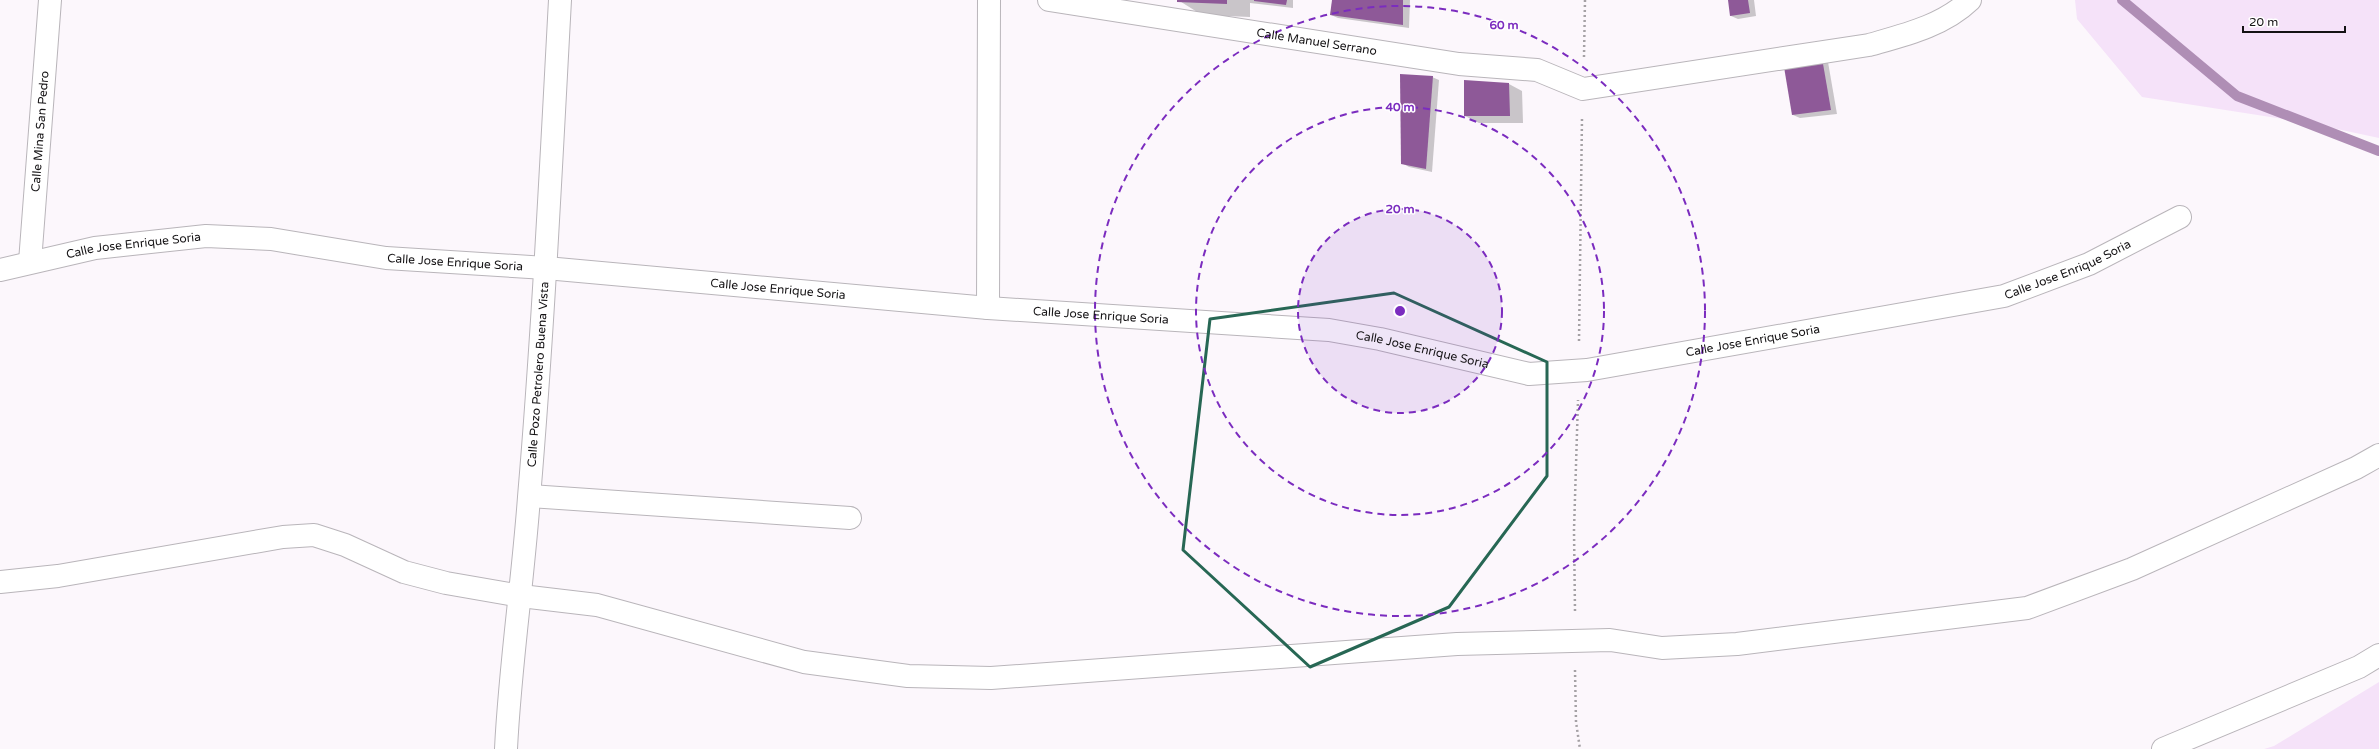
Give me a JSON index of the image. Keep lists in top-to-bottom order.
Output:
{
  "streets": {
    "street": [
      "Calle Manuel Serrano",
      "Calle Mina San Pedro",
      "Calle Jose Enrique Soria",
      "Calle Pozo Petrolero Buena Vista"
    ]
  },
  "crossings": [
    ["Calle Mina San Pedro", "Calle Jose Enrique Soria"],
    ["Calle Jose Enrique Soria", "Calle Pozo Petrolero Buena Vista"]
  ],
  "scale_bar": "20 m",
  "rings": ["60 m", "40 m", "20 m"]
}
